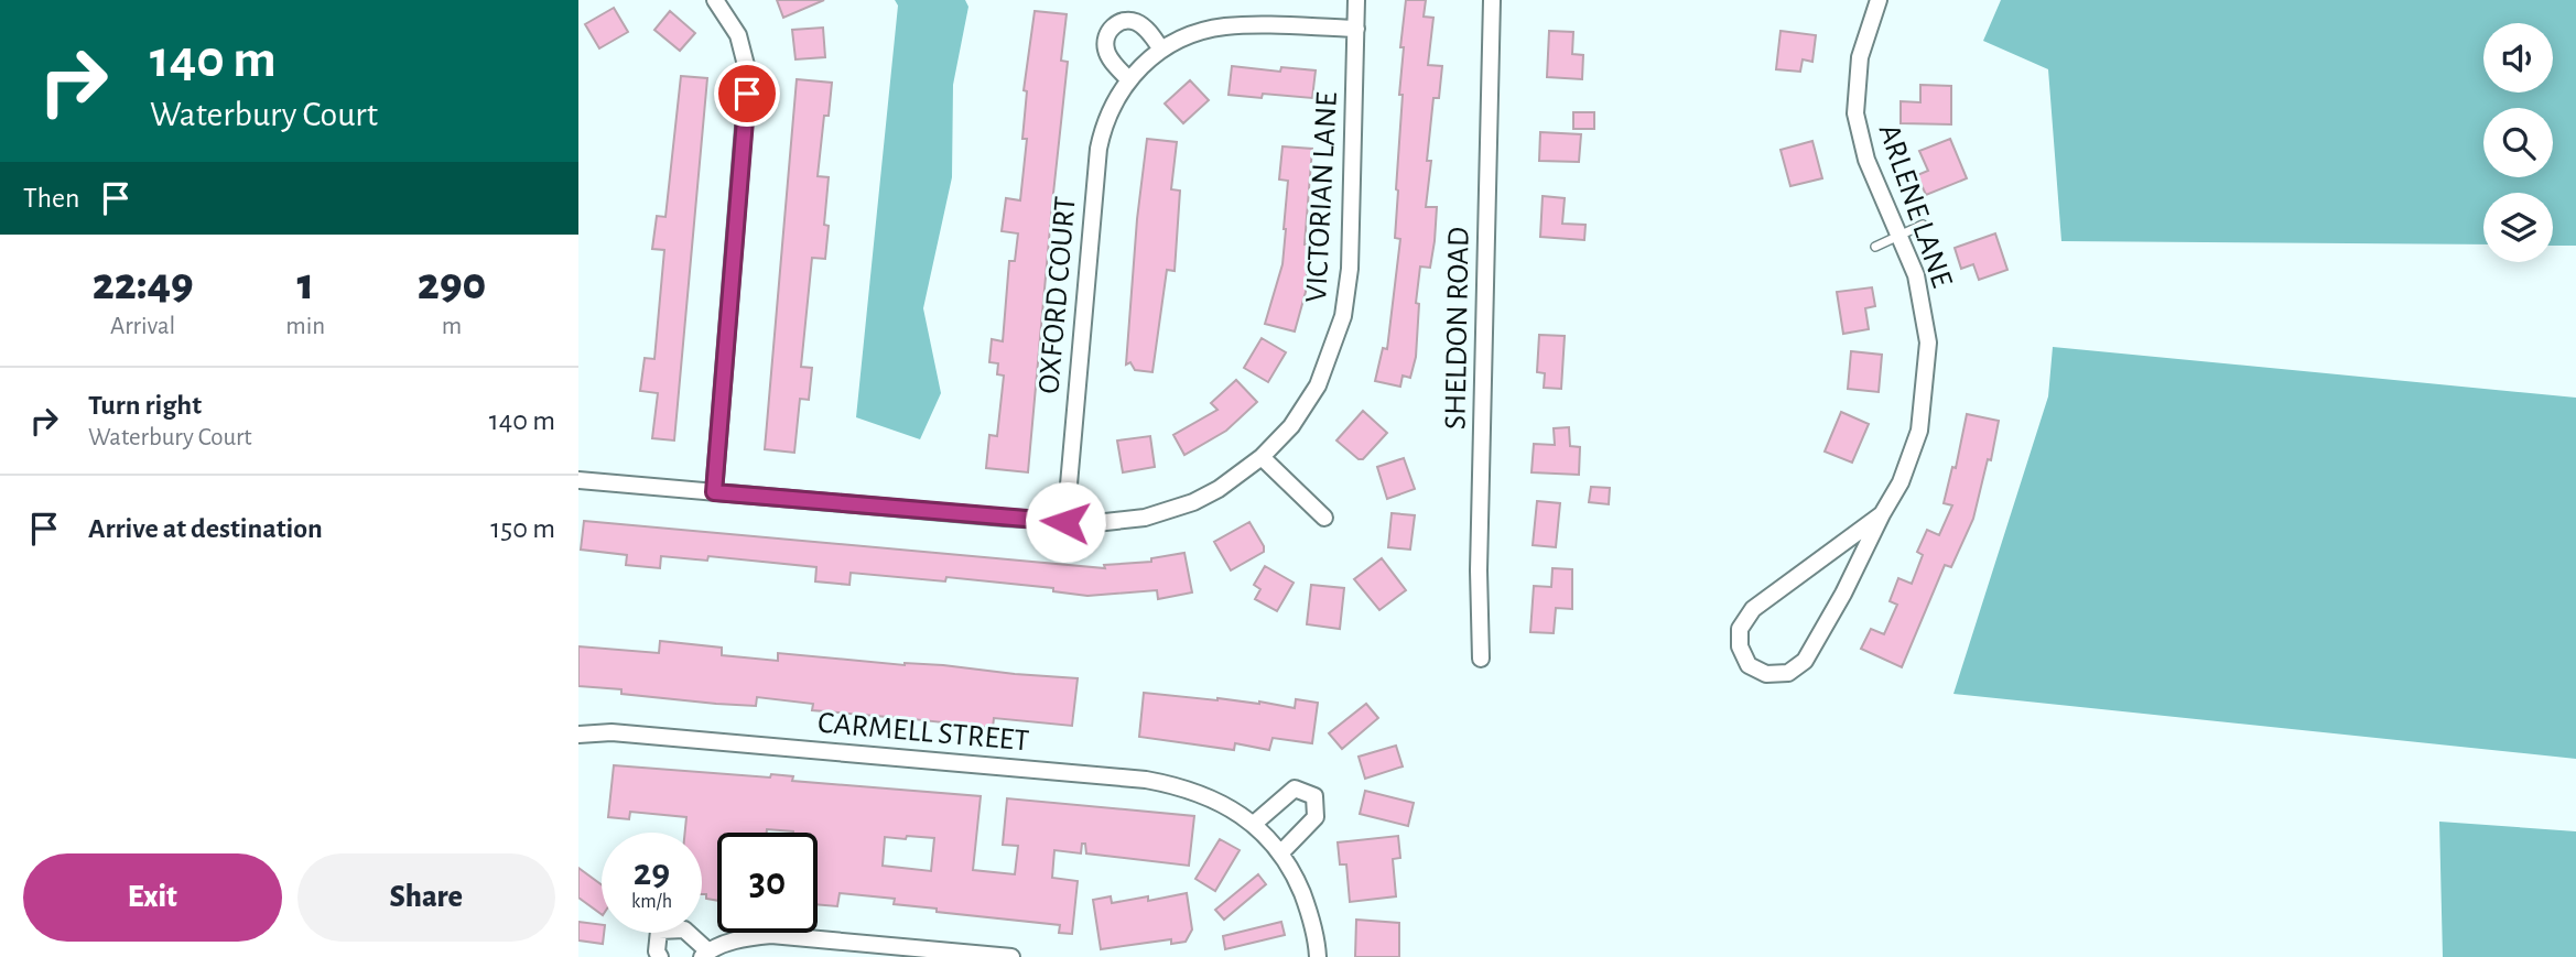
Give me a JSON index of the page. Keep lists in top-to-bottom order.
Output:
{
  "streets": {
    "street": [
      "VICTORIAN LANE",
      "ARLENE LANE",
      "OXFORD COURT",
      "SHELDON ROAD",
      "CARMELL STREET"
    ]
  },
  "crossings": [
    ["VICTORIAN LANE", "OXFORD COURT"]
  ],
  "page": {
    "turn": ["140 m", "Waterbury Court"],
    "then": "Then",
    "eta": [
      "22:49",
      "Arrival",
      "1",
      "min",
      "290",
      "m"
    ],
    "list": [
      {
        "name": "Turn right",
        "note": "Waterbury Court",
        "value": "140 m"
      },
      {
        "name": "Arrive at destination",
        "value": "150 m"
      }
    ],
    "speed": "29 km/h",
    "limit": "30",
    "buttons": ["Exit", "Share"]
  }
}
